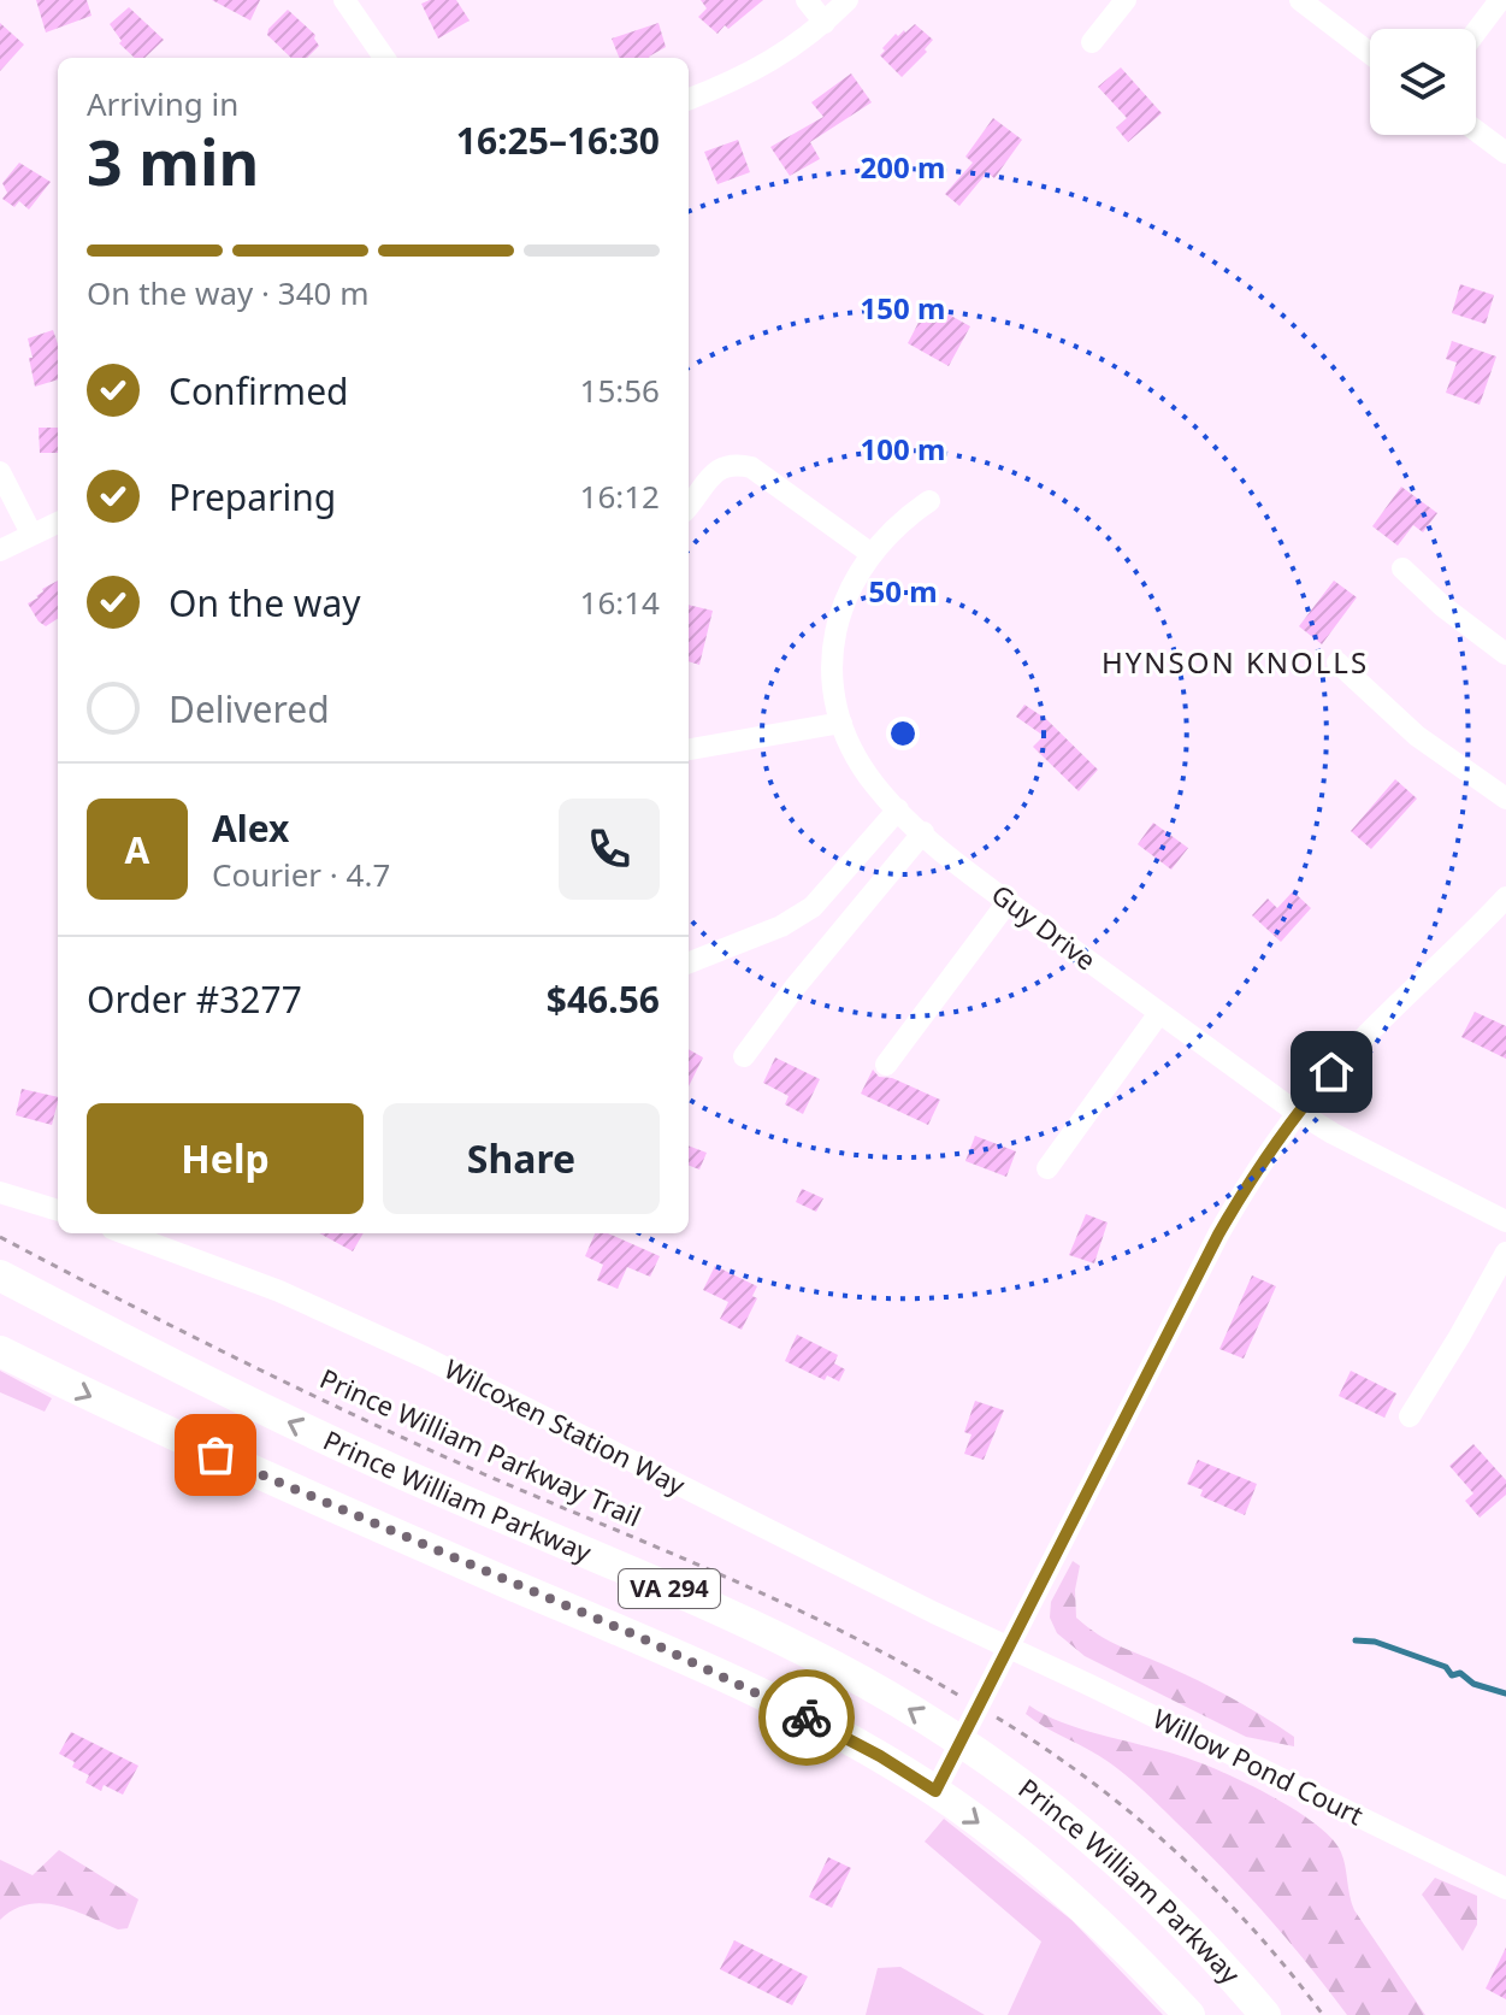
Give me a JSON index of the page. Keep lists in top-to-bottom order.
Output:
{
  "streets": {
    "highway": ["Prince William Parkway", "VA 294"],
    "street": ["Guy Drive", "Wilcoxen Station Way", "Willow Pond Court"],
    "path": ["Prince William Parkway Trail"]
  },
  "crossings": [
    ["Wilcoxen Station Way", "Willow Pond Court"]
  ],
  "districts": ["HYNSON KNOLLS"],
  "page": {
    "heading": ["3 min", "Arriving in", "16:25–16:30"],
    "panel": [
      "Alex",
      "Courier · 4.7",
      "Order #3277",
      "$46.56"
    ],
    "bar": "On the way · 340 m",
    "list": [
      ["Confirmed", "15:56"],
      ["Preparing", "16:12"],
      ["On the way", "16:14"],
      "Delivered"
    ],
    "round": "A",
    "buttons": ["Help", "Share"]
  },
  "rings": [
    "200 m",
    "150 m",
    "100 m",
    "50 m"
  ]
}
